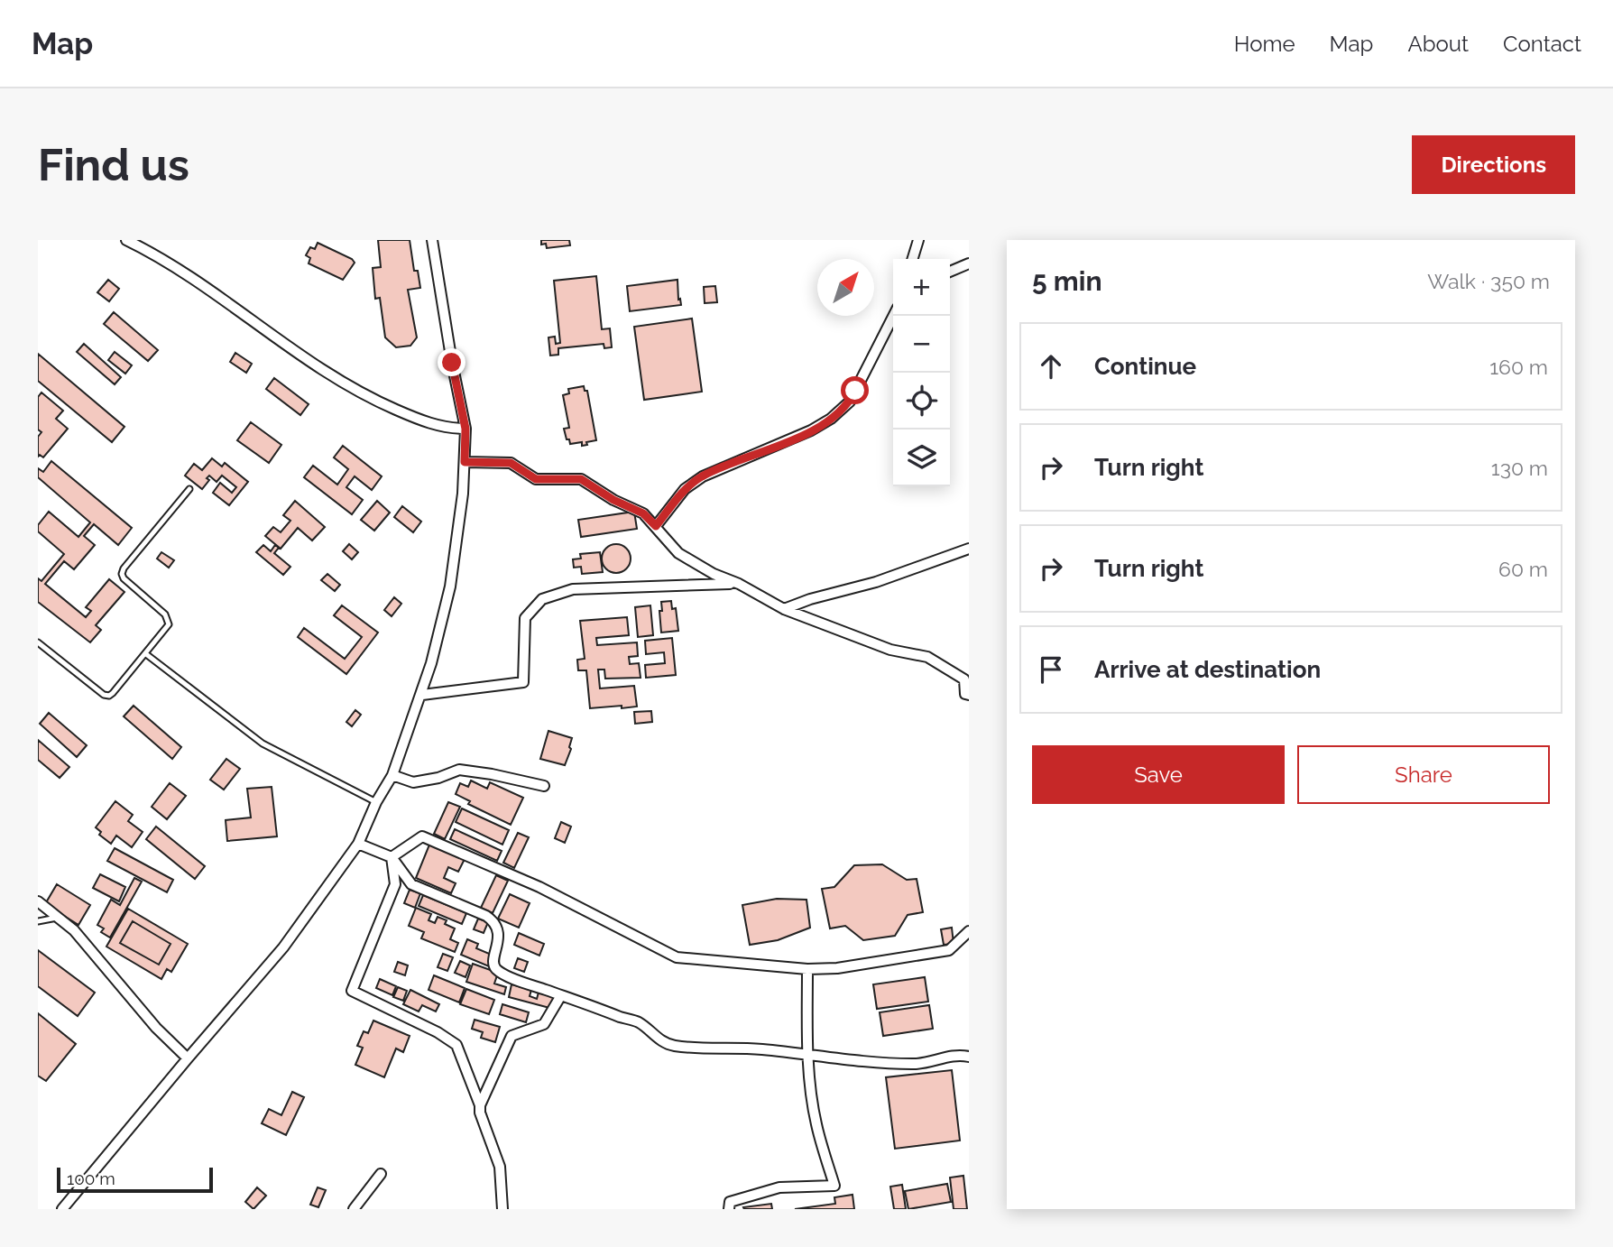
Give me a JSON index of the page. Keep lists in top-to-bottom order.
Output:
{
  "scale_bar": "100 m",
  "north": "top right",
  "page": {
    "header": "Map",
    "nav": [
      "Home",
      "Map",
      "About",
      "Contact"
    ],
    "buttons": [
      "Directions",
      ["Save", "Share"]
    ],
    "title": "Find us",
    "heading": ["5 min", "Walk · 350 m"],
    "map_buttons": ["+", "−"],
    "list": [
      ["Continue", "160 m"],
      ["Turn right", "130 m"],
      ["Turn right", "60 m"],
      "Arrive at destination"
    ],
    "scale": "100 m"
  }
}
